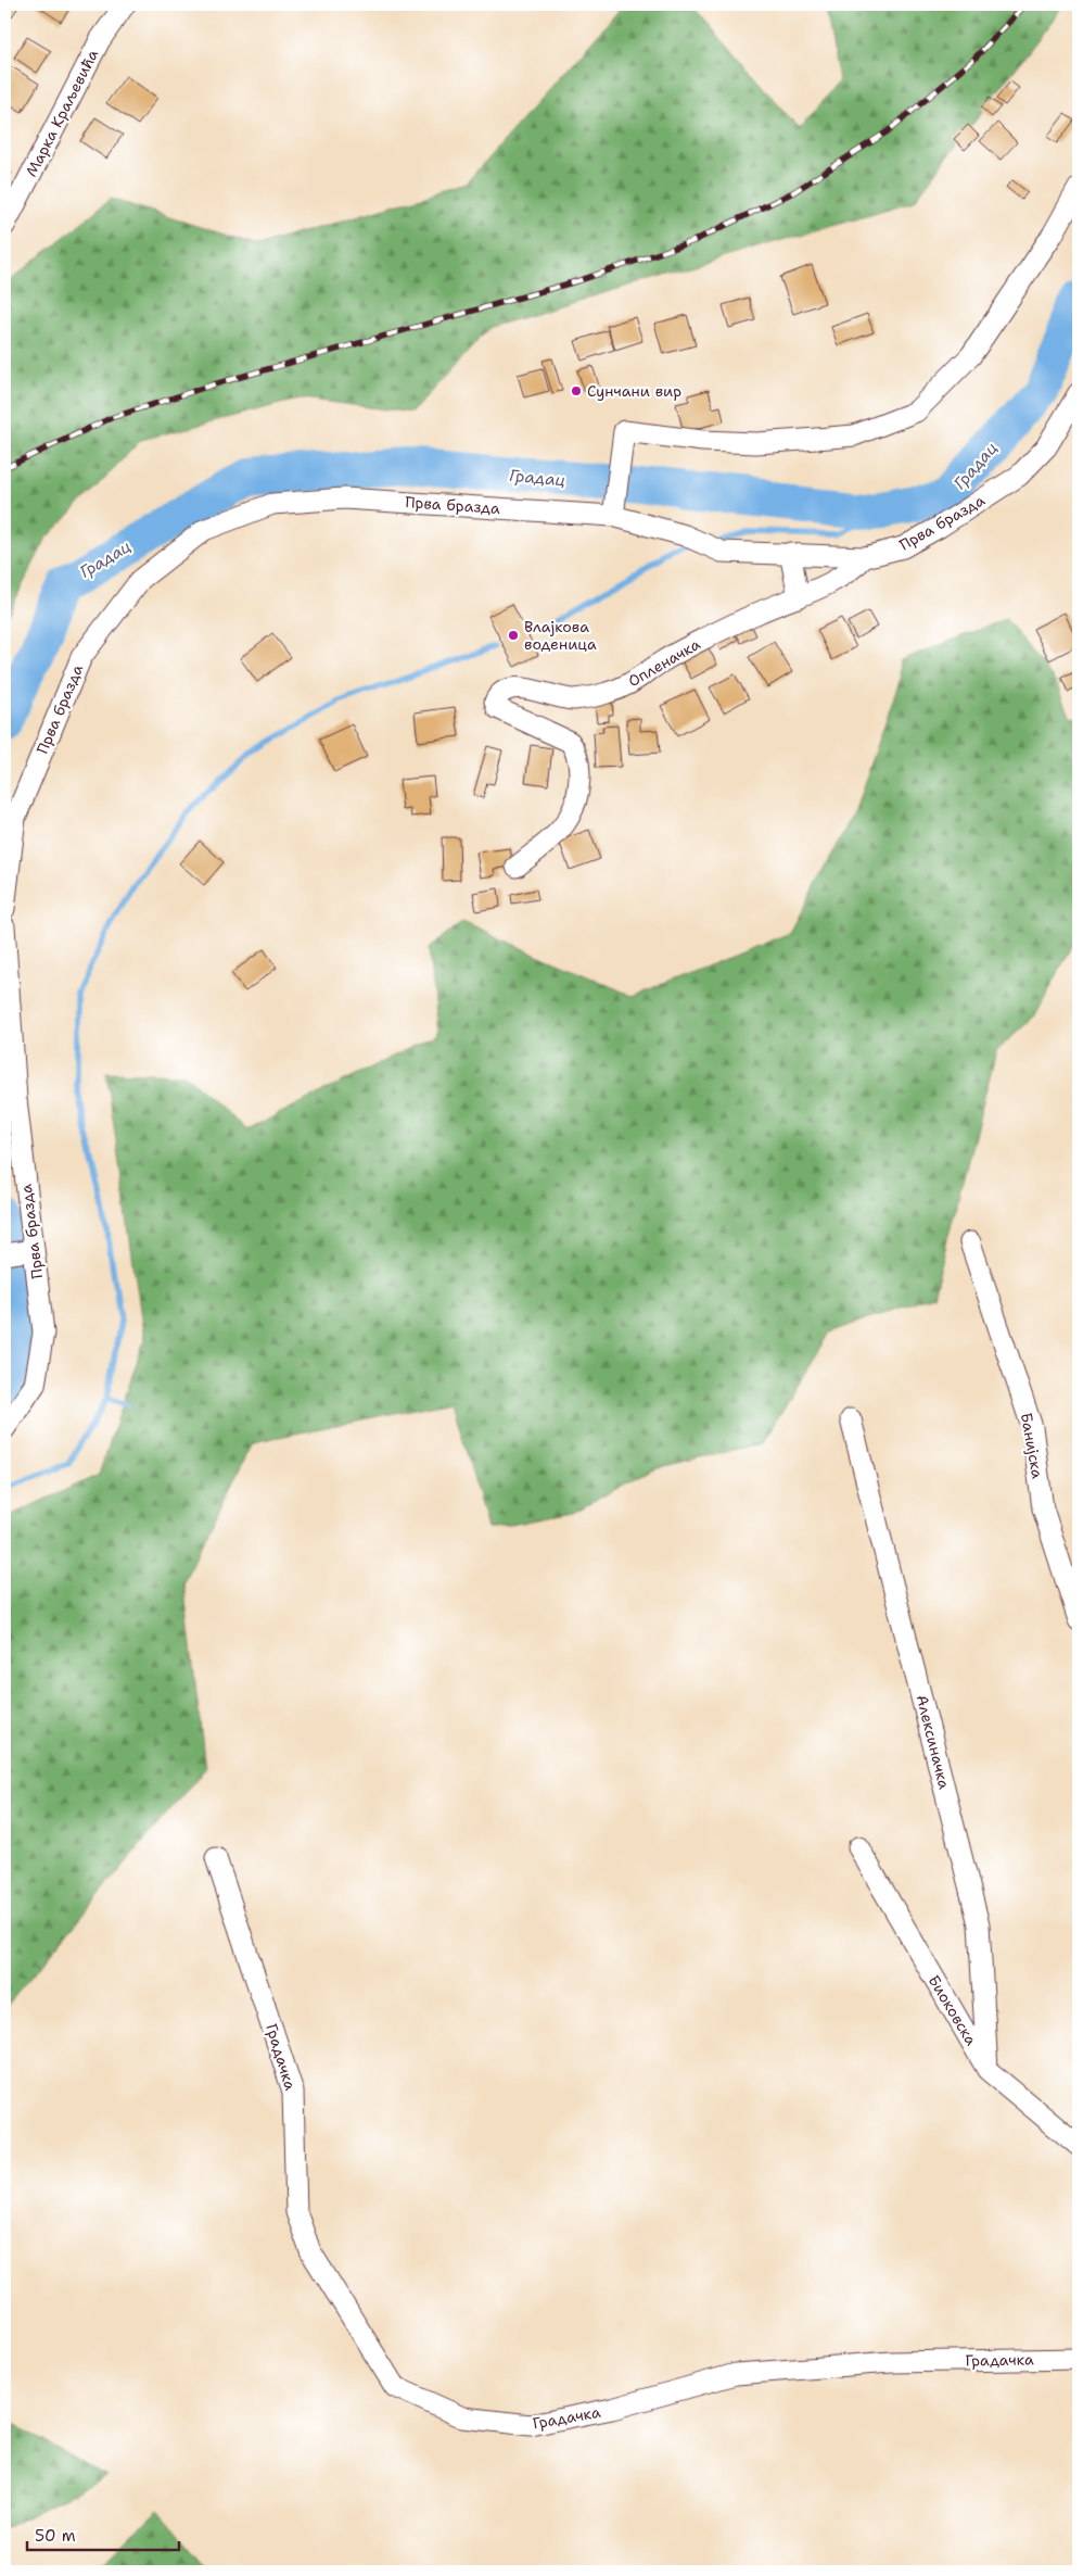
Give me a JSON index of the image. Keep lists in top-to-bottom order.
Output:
{
  "streets": {
    "street": [
      "Марка Краљевића",
      "Прва бразда",
      "Опленачка",
      "Банијска",
      "Алексиначка",
      "Биоковска",
      "Градачка"
    ]
  },
  "crossings": [
    ["Прва бразда", "Опленачка"],
    ["Алексиначка", "Биоковска"]
  ],
  "water": ["Градац"],
  "places": ["Сунчани вир", "Влајкова воденица"],
  "scale_bar": "50 m"
}
